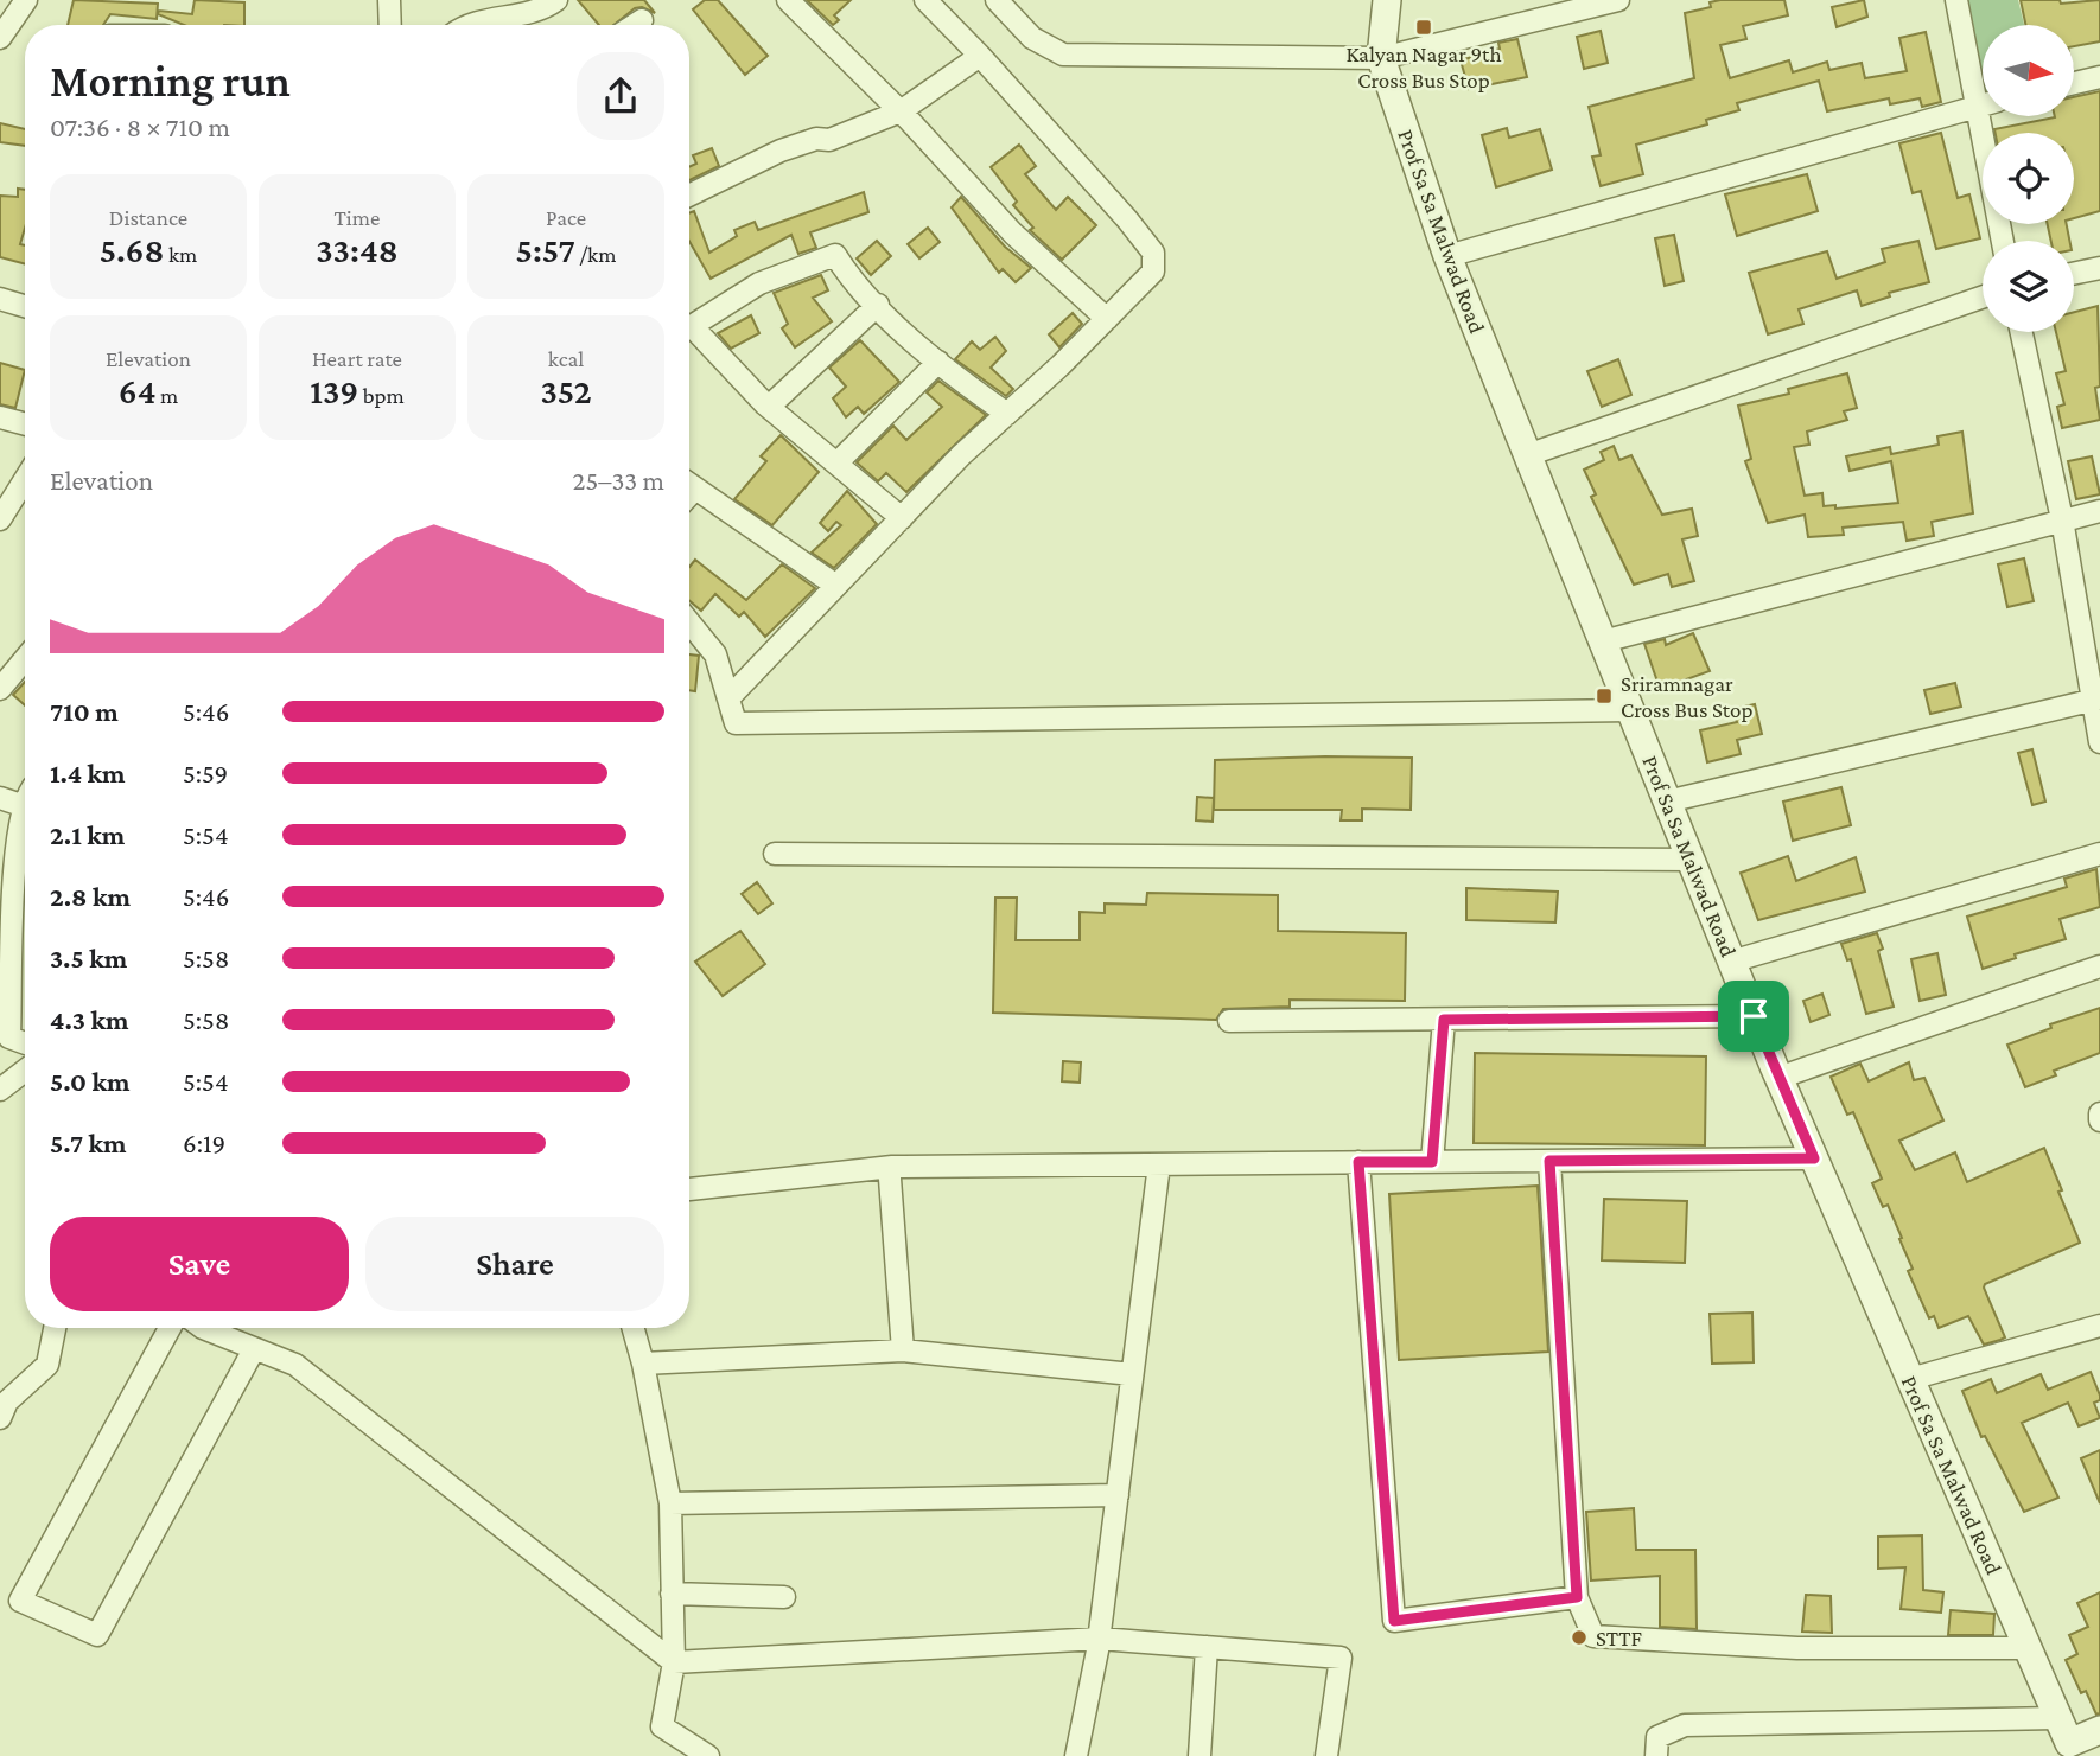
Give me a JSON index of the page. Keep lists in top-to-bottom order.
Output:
{
  "streets": {
    "street": ["Prof Sa Sa Malwad Road"]
  },
  "places": {
    "transit": ["Kalyan Nagar 9th Cross Bus Stop", "Sriramnagar Cross Bus Stop"],
    "other": ["STTF"]
  },
  "north": "right",
  "page": {
    "heading": ["Morning run", "07:36 · 8 × 710 m"],
    "stats": [
      ["Distance", "5.68 km"],
      ["Time", "33:48"],
      ["Pace", "5:57 /km"],
      ["Elevation", "64 m"],
      ["Heart rate", "139 bpm"],
      ["kcal", "352"]
    ],
    "chart": ["Elevation", "25–33 m"],
    "list": [
      {
        "name": "710 m",
        "note": "5:46"
      },
      {
        "name": "1.4 km",
        "note": "5:59"
      },
      {
        "name": "2.1 km",
        "note": "5:54"
      },
      {
        "name": "2.8 km",
        "note": "5:46"
      },
      {
        "name": "3.5 km",
        "note": "5:58"
      },
      {
        "name": "4.3 km",
        "note": "5:58"
      },
      {
        "name": "5.0 km",
        "note": "5:54"
      },
      {
        "name": "5.7 km",
        "note": "6:19"
      }
    ],
    "buttons": ["Save", "Share"]
  }
}
